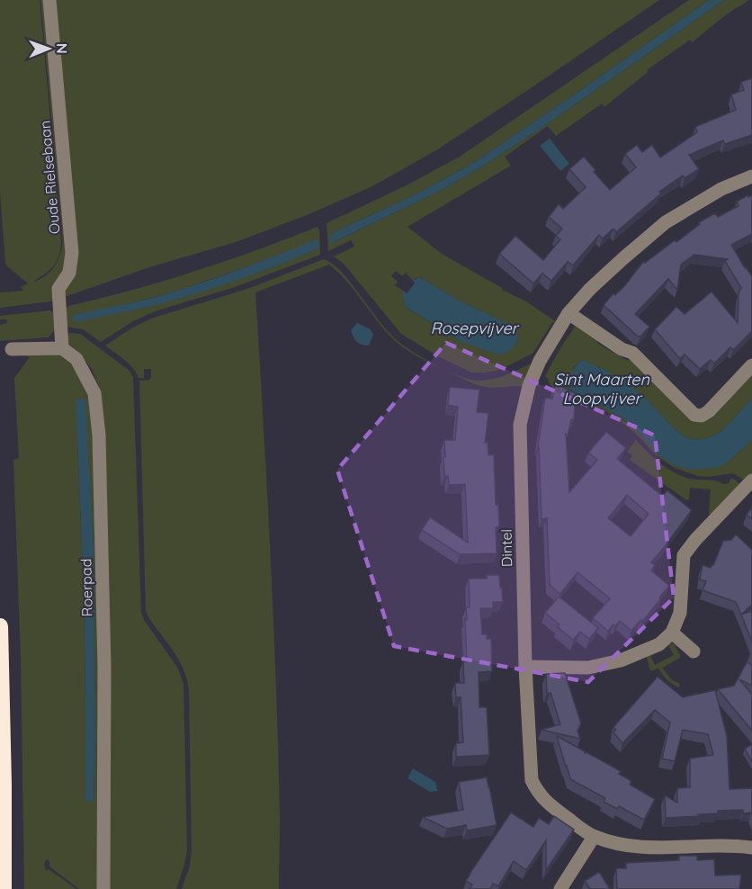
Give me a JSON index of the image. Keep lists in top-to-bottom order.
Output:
{
  "streets": {
    "street": ["Oude Rielsebaan", "Dintel", "Roerpad"]
  },
  "crossings": [
    ["Oude Rielsebaan", "Roerpad"]
  ],
  "water": ["Rosepvijver", "Sint Maarten Loopvijver"],
  "north": "right"
}
